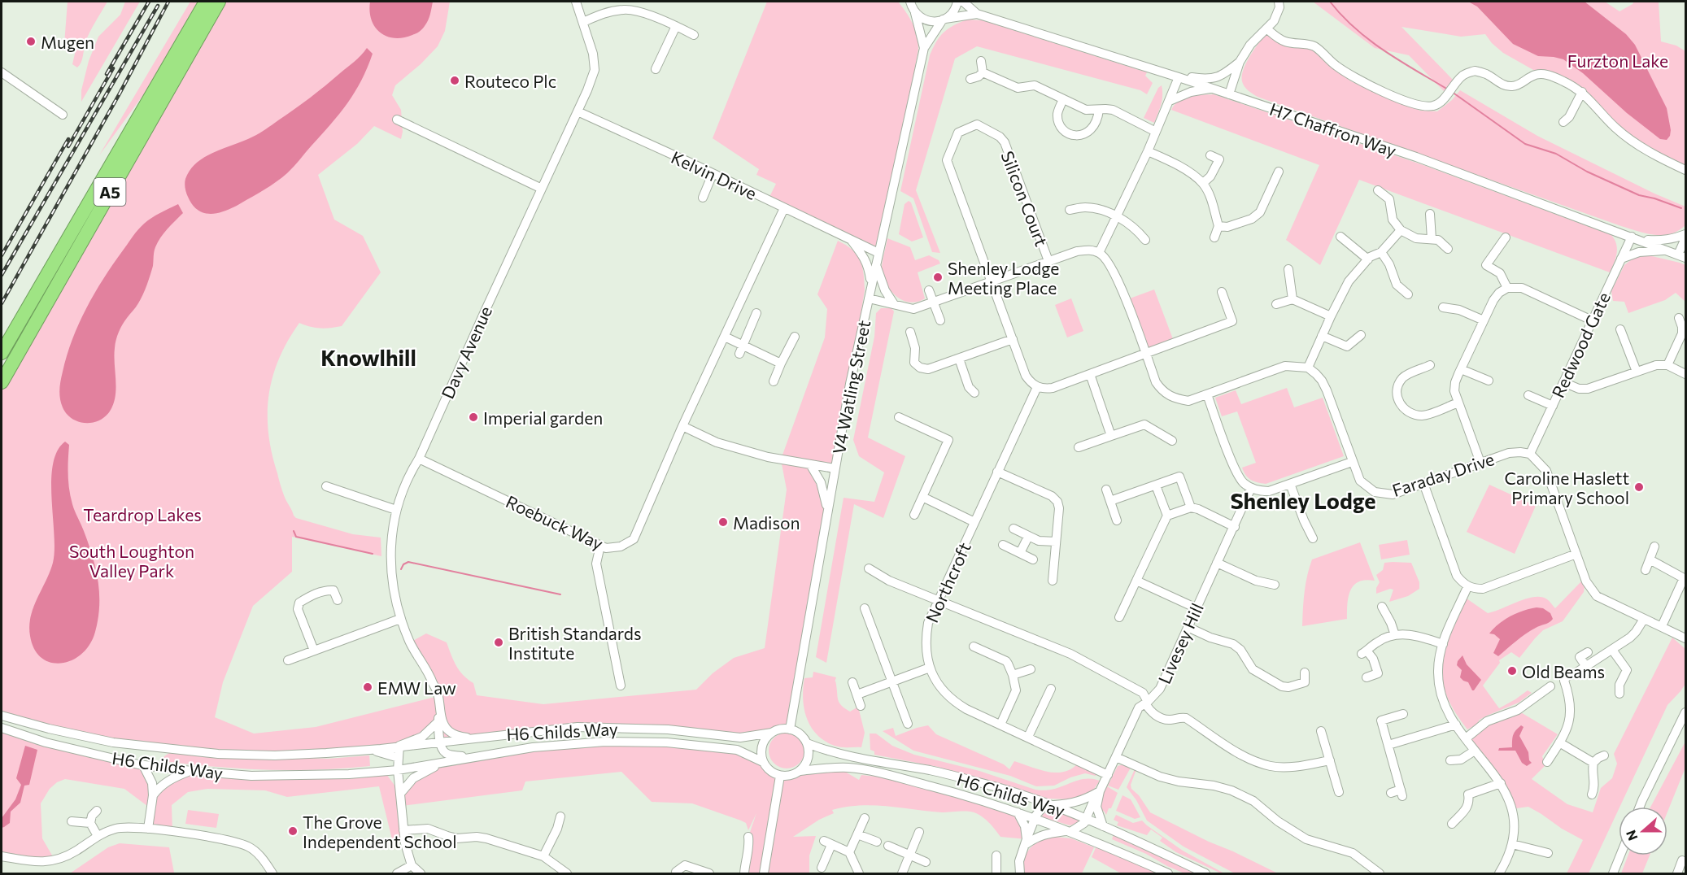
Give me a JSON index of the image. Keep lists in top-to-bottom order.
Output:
{
  "streets": {
    "highway": ["A5"],
    "street": [
      "H7 Chaffron Way",
      "Kelvin Drive",
      "Silicon Court",
      "Redwood Gate",
      "Davy Avenue",
      "V4 Watling Street",
      "Faraday Drive",
      "Roebuck Way",
      "Northcroft",
      "Livesey Hill",
      "H6 Childs Way"
    ]
  },
  "crossings": [
    ["H7 Chaffron Way", "Redwood Gate"],
    ["H7 Chaffron Way", "V4 Watling Street"],
    ["Kelvin Drive", "Davy Avenue"],
    ["Kelvin Drive", "V4 Watling Street"],
    ["Kelvin Drive", "Roebuck Way"],
    ["Redwood Gate", "Faraday Drive"],
    ["Davy Avenue", "Roebuck Way"],
    ["Davy Avenue", "H6 Childs Way"],
    ["V4 Watling Street", "H6 Childs Way"],
    ["Northcroft", "Livesey Hill"],
    ["Livesey Hill", "H6 Childs Way"]
  ],
  "districts": ["Knowlhill", "Shenley Lodge"],
  "parks": ["Furzton Lake", "Teardrop Lakes", "South Loughton Valley Park"],
  "places": [
    "Mugen",
    "Routeco Plc",
    "Shenley Lodge Meeting Place",
    "Imperial garden",
    "Caroline Haslett Primary School",
    "Madison",
    "British Standards Institute",
    "Old Beams",
    "EMW Law",
    "The Grove Independent School"
  ],
  "north": "left"
}
